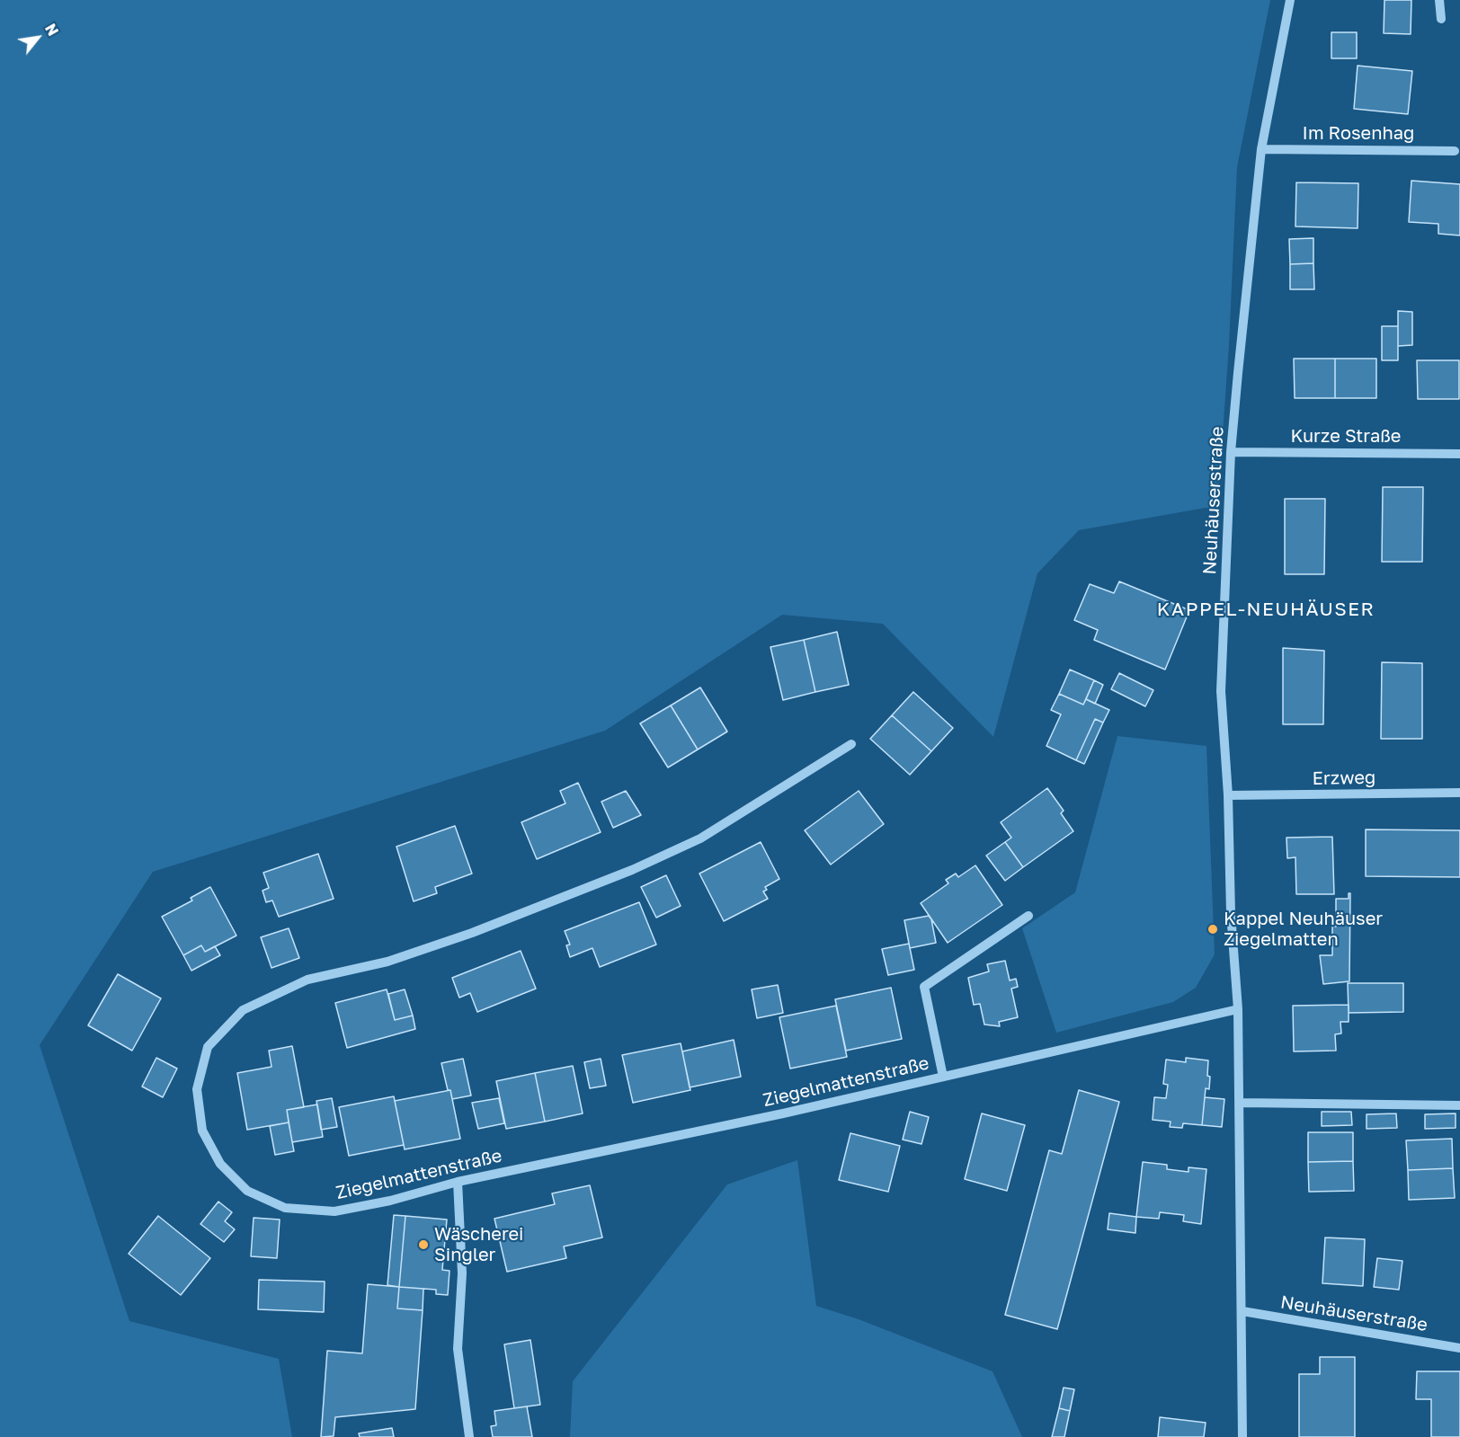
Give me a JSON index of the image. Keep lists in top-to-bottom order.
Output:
{
  "streets": {
    "street": [
      "Im Rosenhag",
      "Kurze Straße",
      "Neuhäuserstraße",
      "Erzweg",
      "Ziegelmattenstraße"
    ]
  },
  "crossings": [
    ["Im Rosenhag", "Neuhäuserstraße"],
    ["Kurze Straße", "Neuhäuserstraße"],
    ["Neuhäuserstraße", "Erzweg"],
    ["Neuhäuserstraße", "Ziegelmattenstraße"]
  ],
  "districts": ["KAPPEL-NEUHÄUSER"],
  "places": ["Kappel Neuhäuser Ziegelmatten", "Wäscherei Singler"],
  "north": "top right"
}
